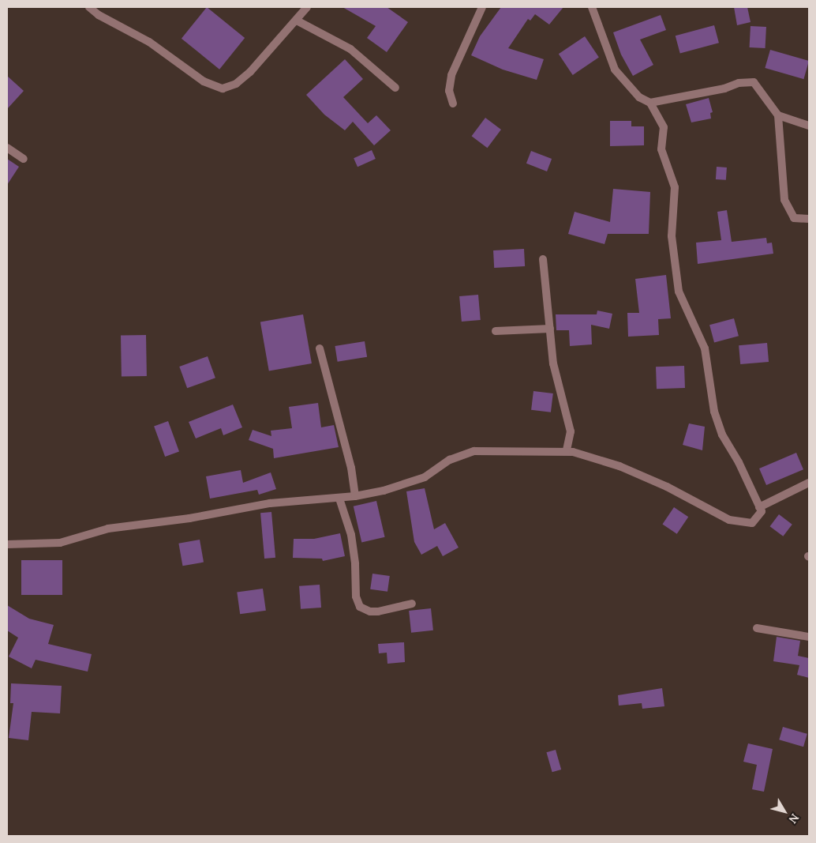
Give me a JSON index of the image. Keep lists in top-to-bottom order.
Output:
{
  "north": "bottom right"
}
